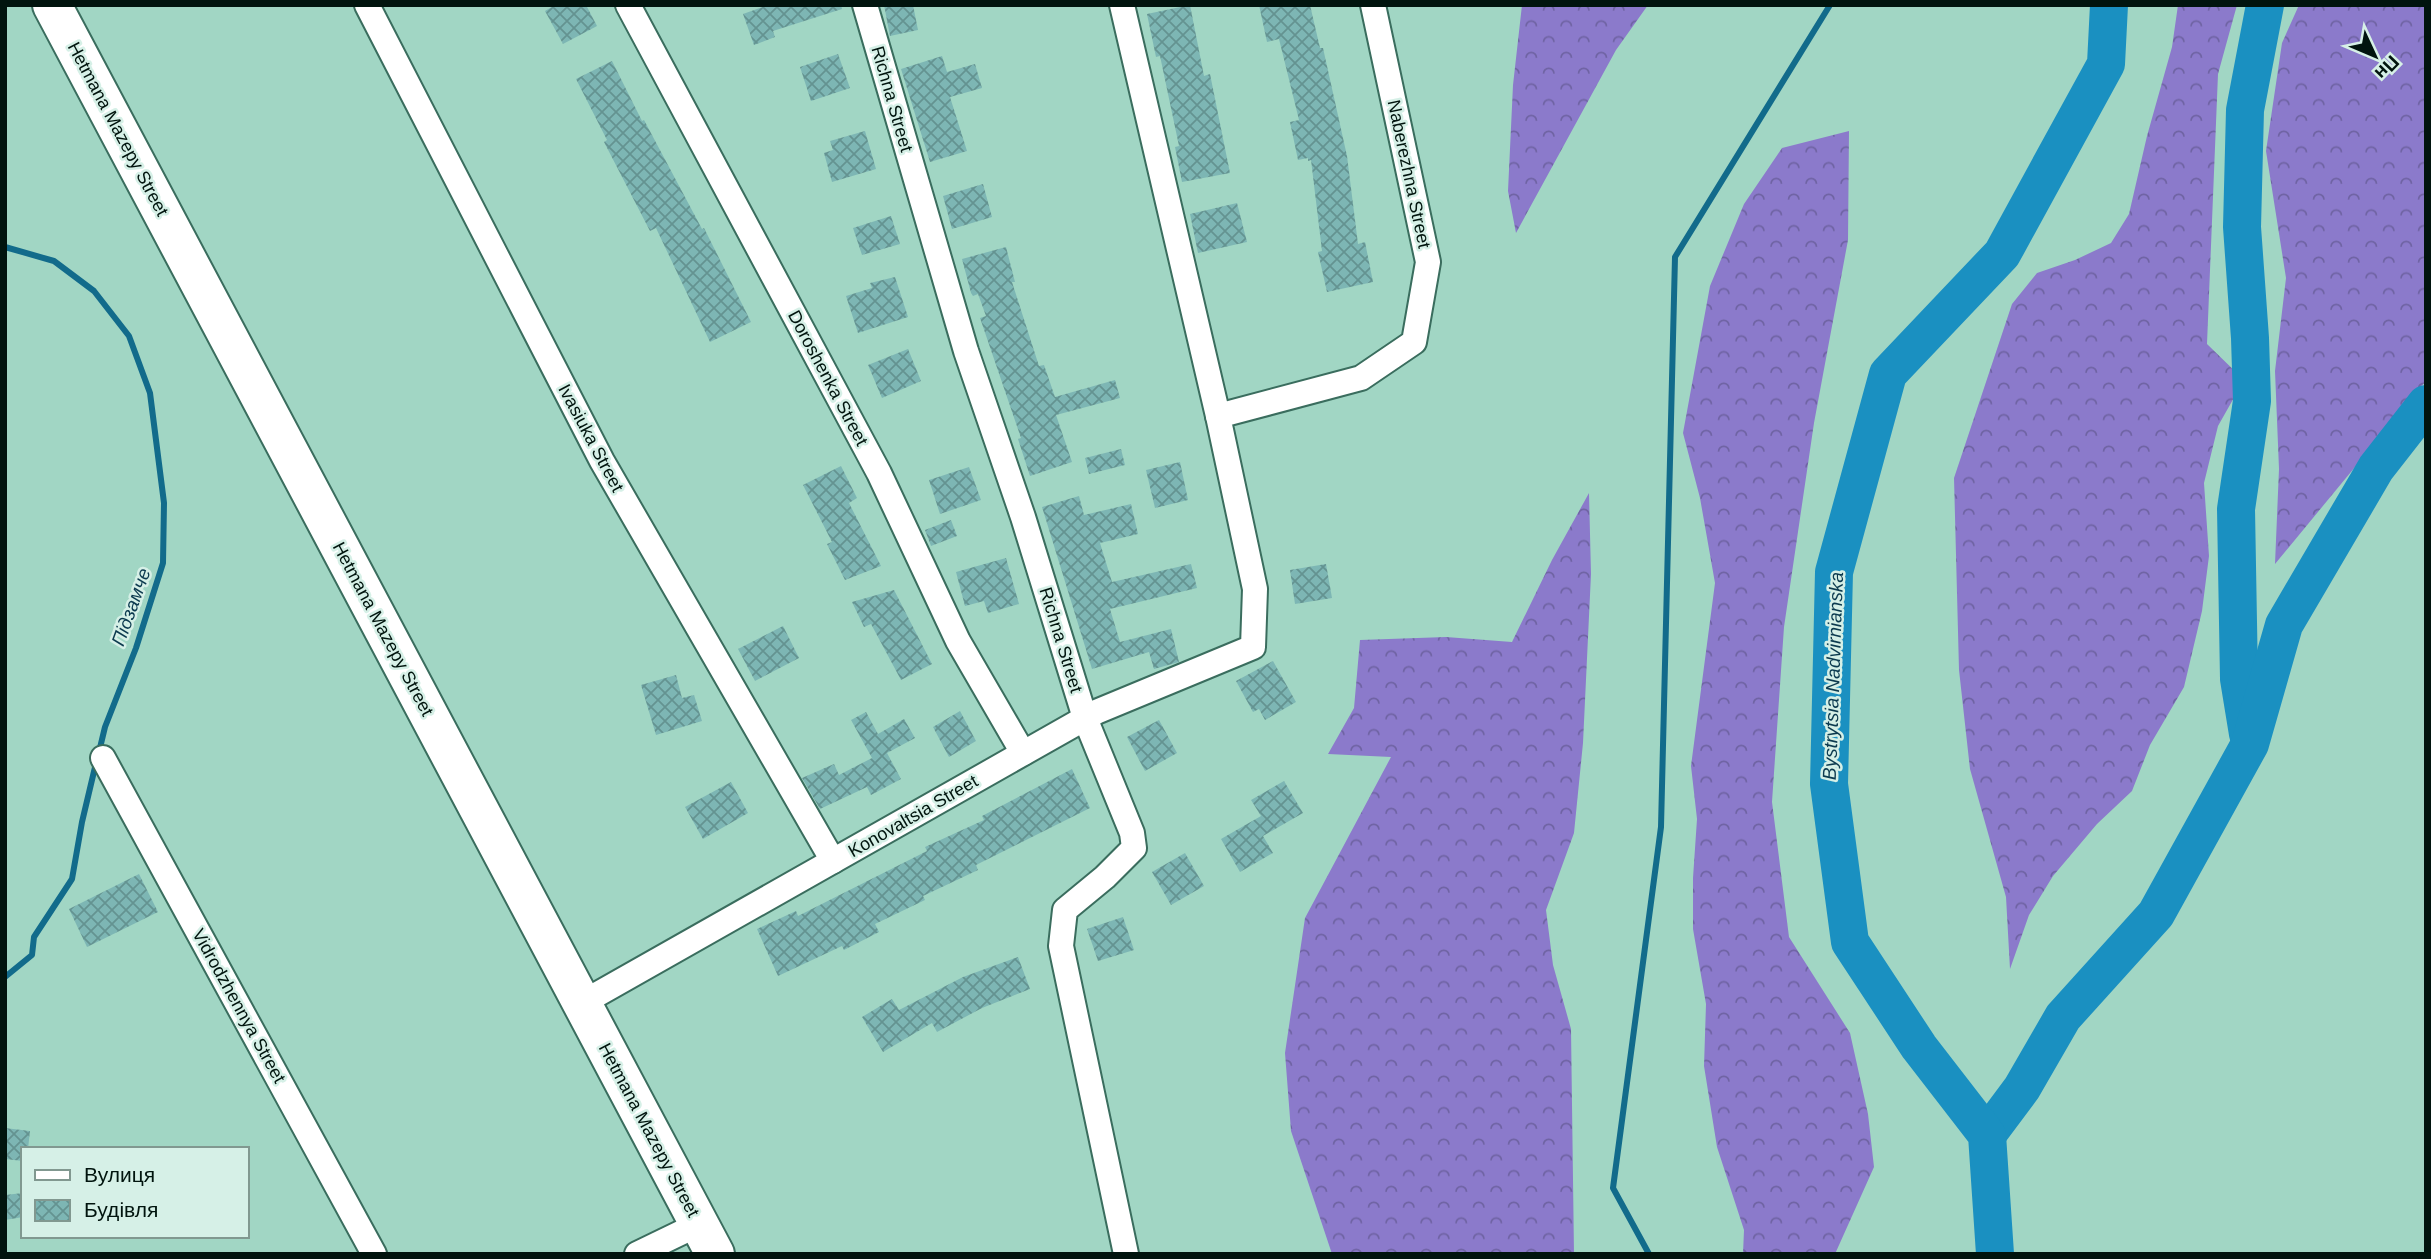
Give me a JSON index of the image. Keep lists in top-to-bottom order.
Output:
{
  "streets": {
    "main road": ["Hetmana Mazepy Street"],
    "street": [
      "Richna Street",
      "Naberezhna Street",
      "Doroshenka Street",
      "Ivasiuka Street",
      "Konovaltsia Street",
      "Vidrodzhennya Street"
    ]
  },
  "crossings": [
    ["Richna Street", "Konovaltsia Street"],
    ["Hetmana Mazepy Street", "Konovaltsia Street"],
    ["Naberezhna Street", "Konovaltsia Street"],
    ["Doroshenka Street", "Konovaltsia Street"],
    ["Ivasiuka Street", "Konovaltsia Street"]
  ],
  "water": ["Підзамче", "Bystrytsia Nadvirnianska"],
  "legend": ["Вулиця", "Будівля"],
  "north": "bottom right"
}
